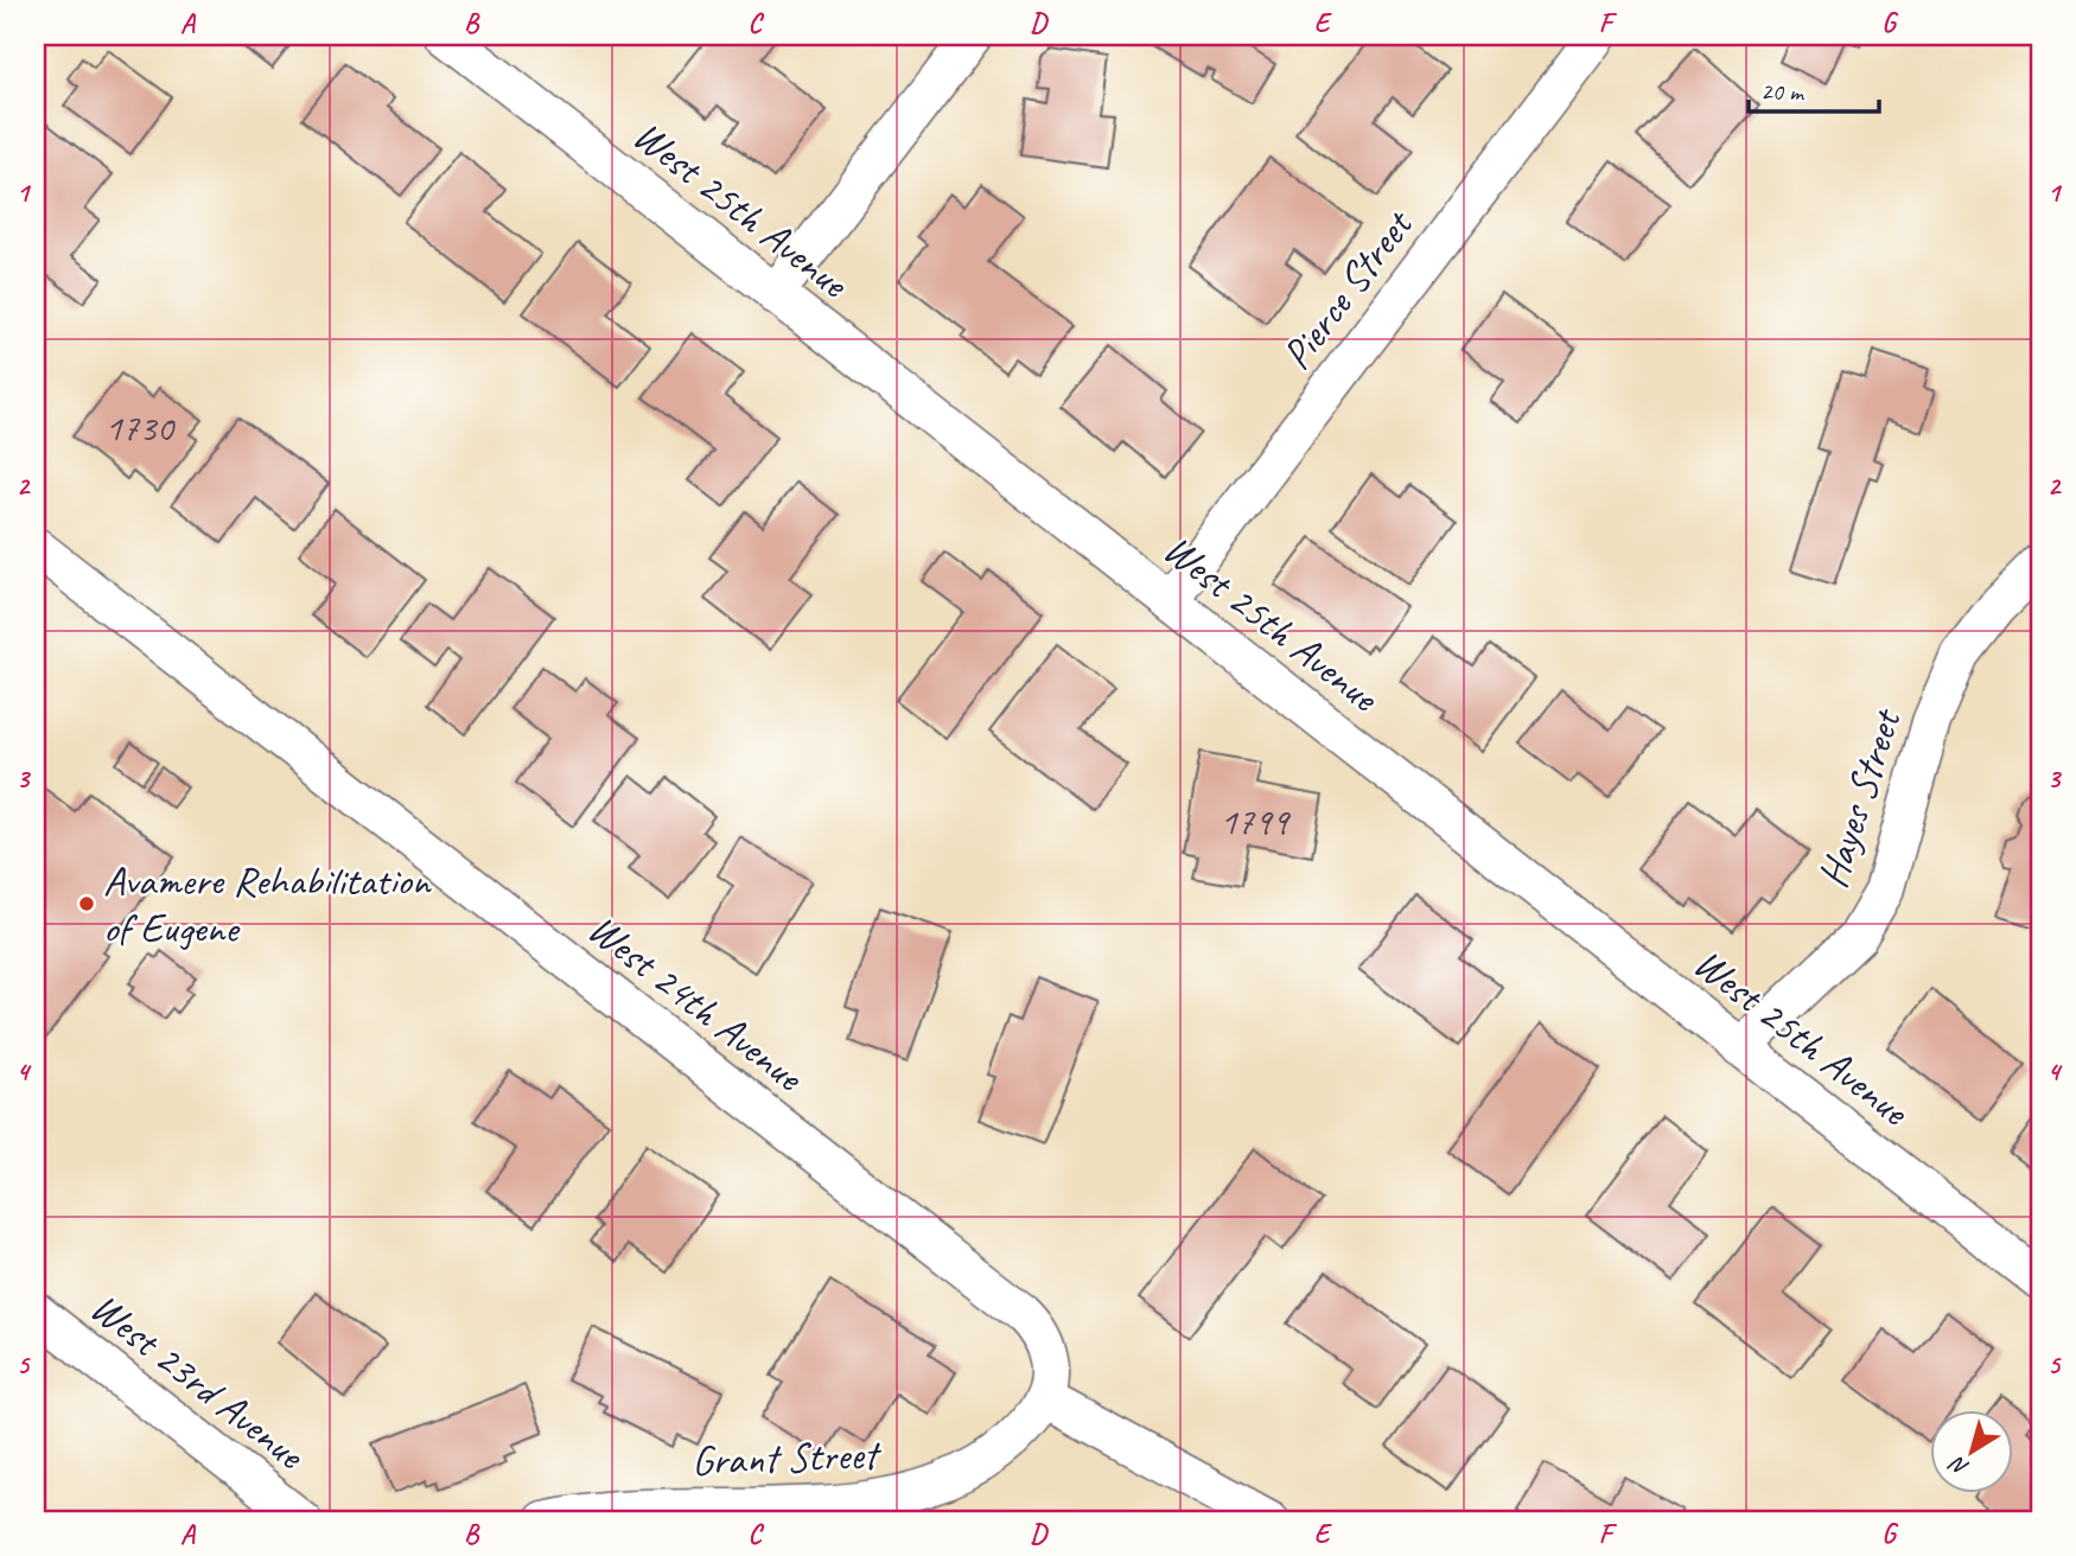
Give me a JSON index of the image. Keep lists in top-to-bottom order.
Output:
{
  "streets": {
    "street": [
      "West 25th Avenue",
      "Pierce Street",
      "Hayes Street",
      "West 24th Avenue",
      "West 23rd Avenue",
      "Grant Street"
    ]
  },
  "crossings": [
    ["West 25th Avenue", "Pierce Street"],
    ["West 25th Avenue", "Hayes Street"],
    ["West 24th Avenue", "Grant Street"]
  ],
  "places": ["Avamere Rehabilitation of Eugene"],
  "house_numbers": ["1730", "1799"],
  "scale_bar": "20 m",
  "north": "bottom left",
  "grid": {
    "columns": [
      "A",
      "B",
      "C",
      "D",
      "E",
      "F",
      "G"
    ],
    "rows": [
      "1",
      "2",
      "3",
      "4",
      "5"
    ]
  }
}
